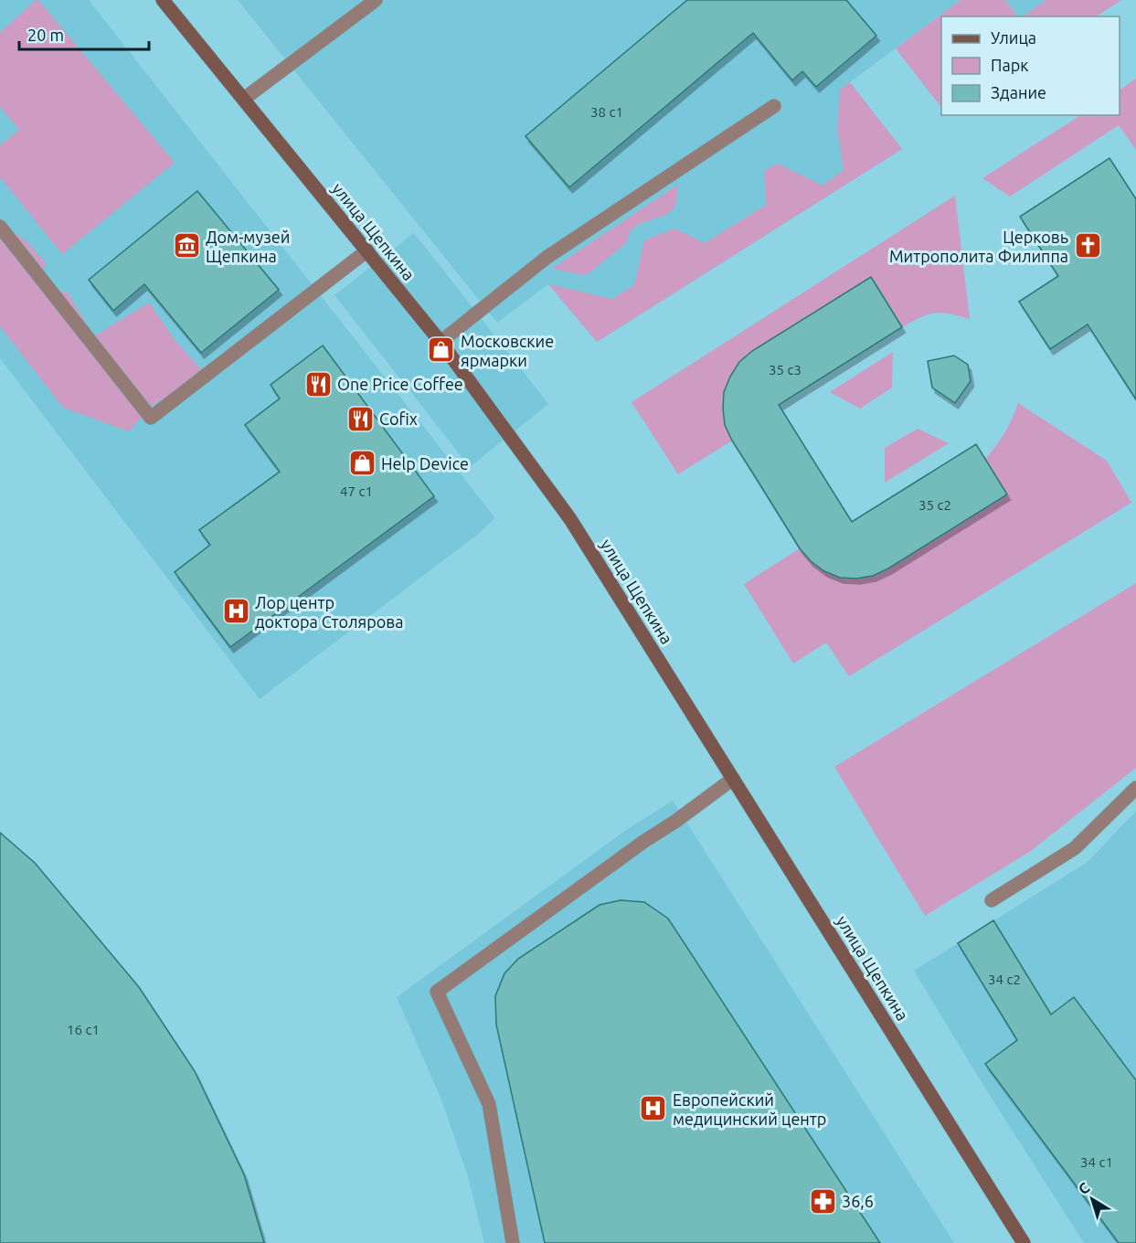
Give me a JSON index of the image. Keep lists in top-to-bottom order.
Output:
{
  "streets": {
    "street": ["улица Щепкина"]
  },
  "places": {
    "museum": ["Дом-музей Щепкина"],
    "church": ["Церковь Митрополита Филиппа"],
    "shop": ["Московские ярмарки", "Help Device"],
    "restaurant": ["One Price Coffee", "Cofix"],
    "hospital": ["Лор центр доктора Столярова", "Европейский медицинский центр"],
    "pharmacy": ["36,6"]
  },
  "house_numbers": [
    "38 с1",
    "35 с3",
    "47 с1",
    "35 с2",
    "34 с2",
    "16 c1",
    "34 с1"
  ],
  "legend": ["Улица", "Парк", "Здание"],
  "scale_bar": "20 m",
  "north": "top left"
}
